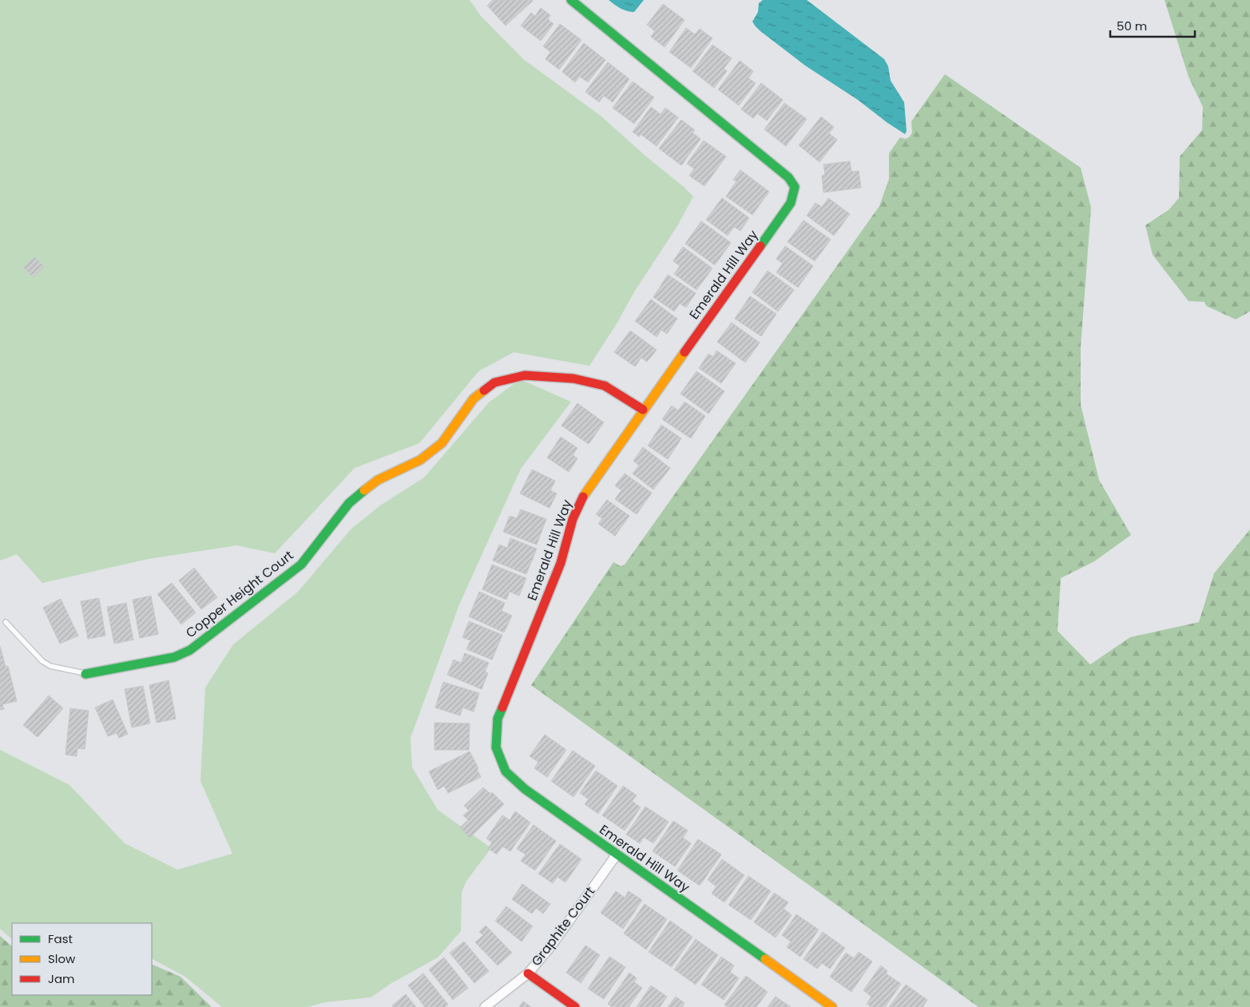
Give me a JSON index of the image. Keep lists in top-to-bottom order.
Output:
{
  "streets": {
    "street": ["Emerald Hill Way", "Copper Height Court", "Graphite Court"]
  },
  "crossings": [
    ["Emerald Hill Way", "Copper Height Court"],
    ["Emerald Hill Way", "Graphite Court"]
  ],
  "legend": ["Fast", "Slow", "Jam"],
  "scale_bar": "50 m"
}
